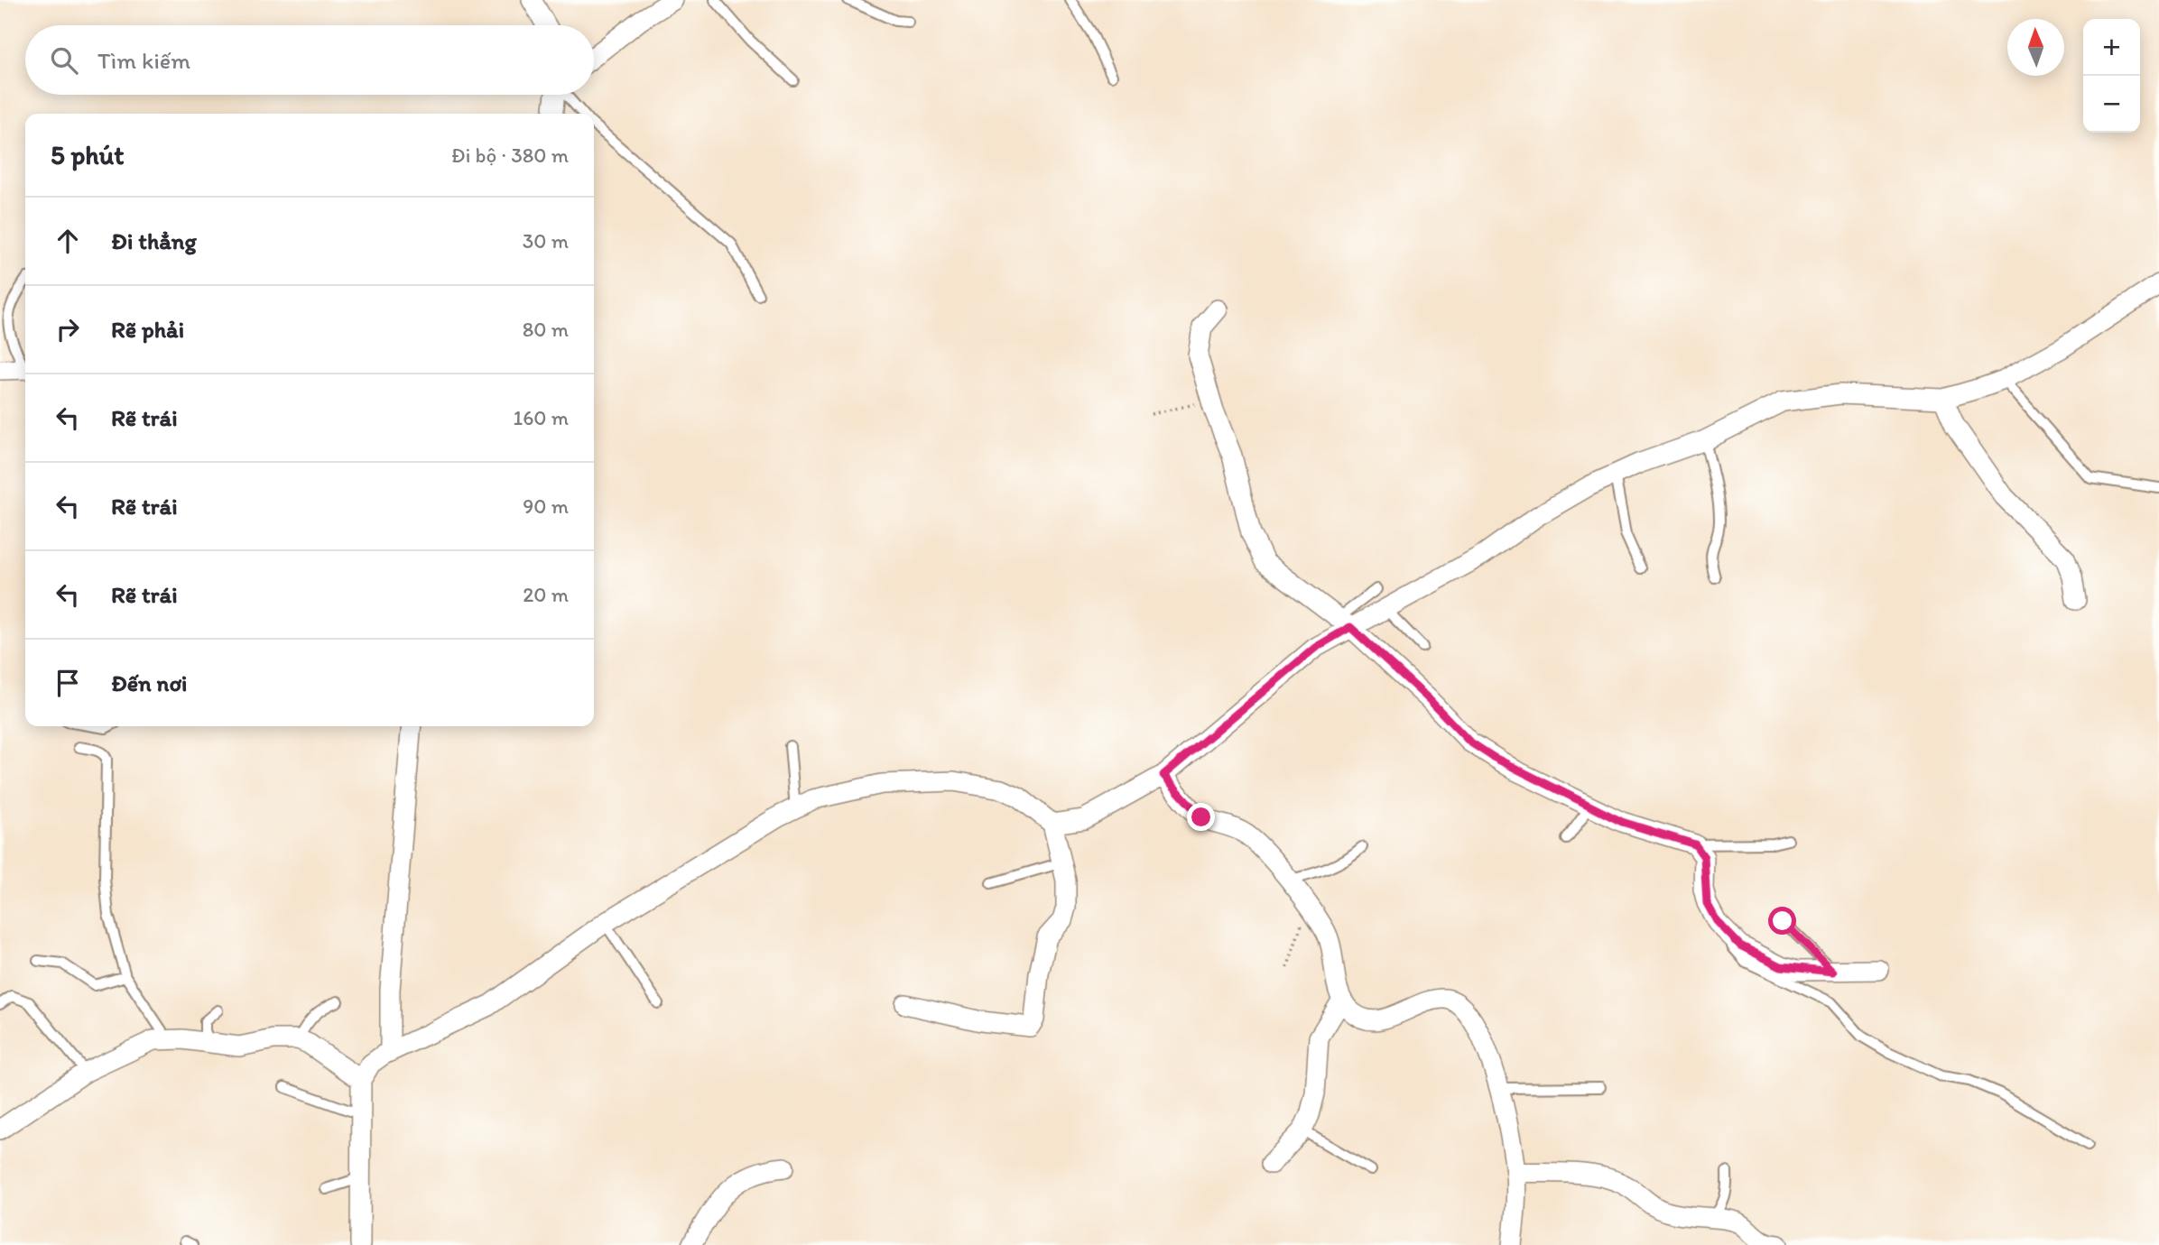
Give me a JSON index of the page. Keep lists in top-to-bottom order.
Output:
{
  "north": "top",
  "page": {
    "map_buttons": ["+", "−"],
    "search": "Tìm kiếm",
    "heading": ["5 phút", "Đi bộ · 380 m"],
    "list": [
      ["Đi thẳng", "30 m"],
      ["Rẽ phải", "80 m"],
      ["Rẽ trái", "160 m"],
      ["Rẽ trái", "90 m"],
      ["Rẽ trái", "20 m"],
      "Đến nơi"
    ]
  }
}
